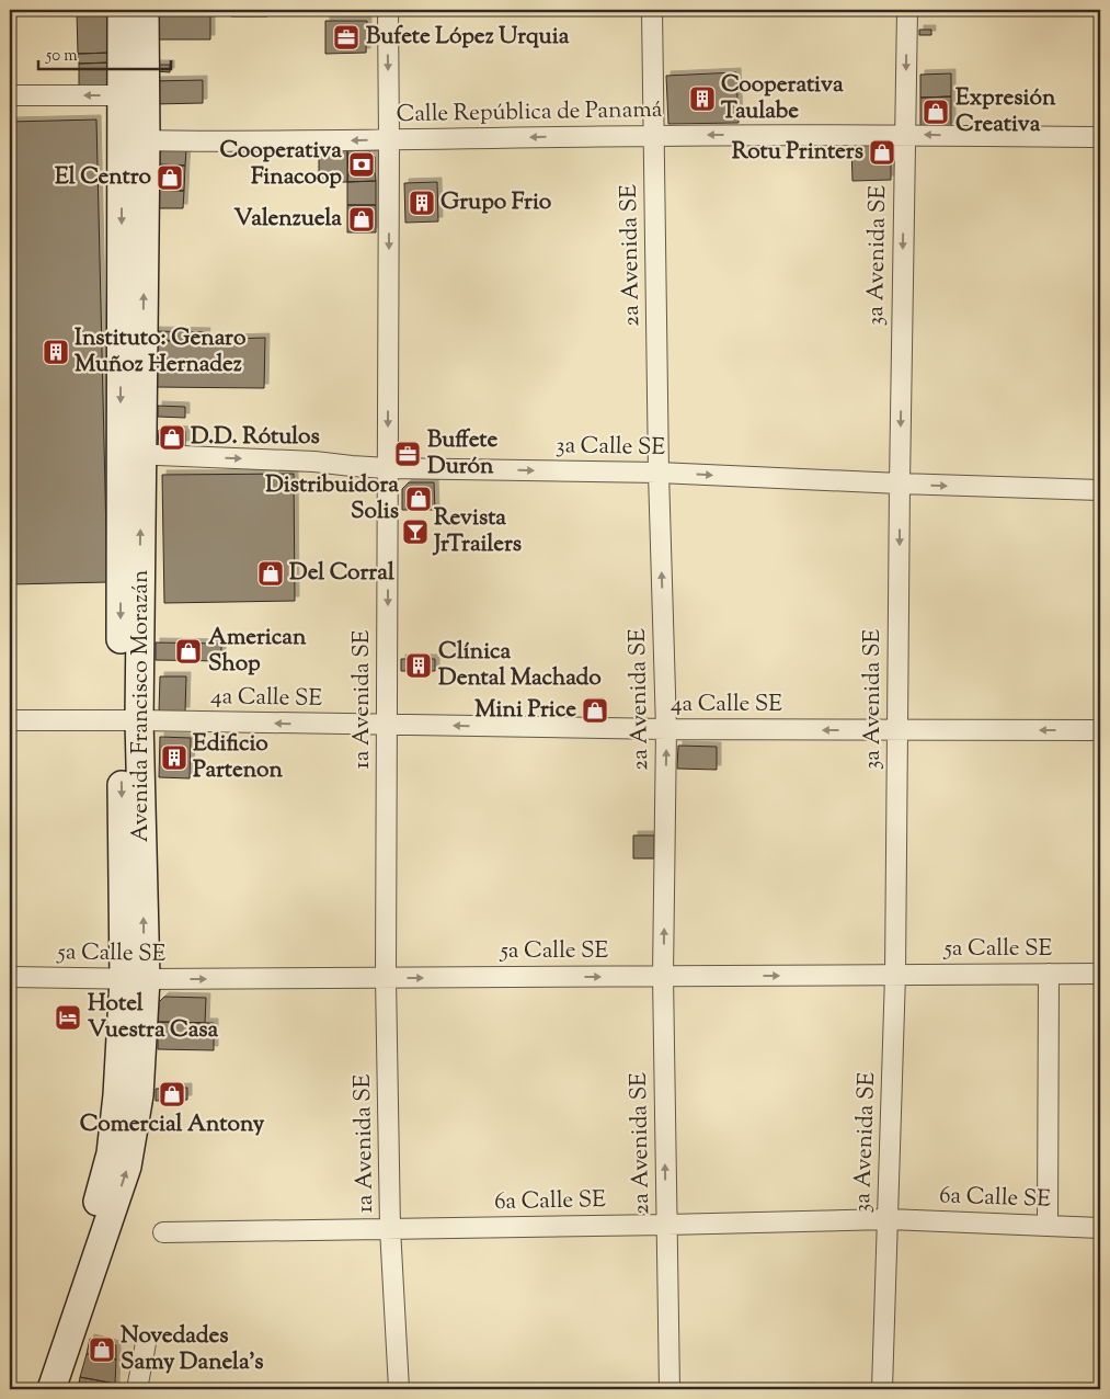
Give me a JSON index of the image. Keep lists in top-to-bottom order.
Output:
{
  "streets": {
    "main road": ["Avenida Francisco Morazán"],
    "street": [
      "Calle República de Panamá",
      "2a Avenida SE",
      "3a Avenida SE",
      "3a Calle SE",
      "4a Calle SE",
      "1a Avenida SE",
      "5a Calle SE",
      "6a Calle SE"
    ]
  },
  "crossings": [
    ["Calle República de Panamá", "2a Avenida SE"],
    ["Calle República de Panamá", "3a Avenida SE"],
    ["Calle República de Panamá", "1a Avenida SE"],
    ["Calle República de Panamá", "Avenida Francisco Morazán"],
    ["2a Avenida SE", "3a Calle SE"],
    ["2a Avenida SE", "4a Calle SE"],
    ["2a Avenida SE", "5a Calle SE"],
    ["2a Avenida SE", "6a Calle SE"],
    ["3a Avenida SE", "3a Calle SE"],
    ["3a Avenida SE", "4a Calle SE"],
    ["3a Avenida SE", "5a Calle SE"],
    ["3a Avenida SE", "6a Calle SE"],
    ["3a Calle SE", "1a Avenida SE"],
    ["3a Calle SE", "Avenida Francisco Morazán"],
    ["4a Calle SE", "1a Avenida SE"],
    ["4a Calle SE", "Avenida Francisco Morazán"],
    ["1a Avenida SE", "5a Calle SE"],
    ["1a Avenida SE", "6a Calle SE"],
    ["Avenida Francisco Morazán", "5a Calle SE"]
  ],
  "one_way": [
    "Calle República de Panamá",
    "2a Avenida SE",
    "3a Avenida SE",
    "3a Calle SE",
    "4a Calle SE",
    "1a Avenida SE",
    "5a Calle SE"
  ],
  "places": {
    "office": ["Bufete López Urquia", "Buffete Durón"],
    "building": [
      "Cooperativa Taulabe",
      "Grupo Frio",
      "Instituto: Genaro Muñoz Hernadez",
      "Clínica Dental Machado",
      "Edificio Partenon"
    ],
    "shop": [
      "Expresión Creativa",
      "Rotu Printers",
      "El Centro",
      "Valenzuela",
      "D.D. Rótulos",
      "Distribuidora Solis",
      "Del Corral",
      "American Shop",
      "Mini Price",
      "Comercial Antony",
      "Novedades Samy Danela's"
    ],
    "bank": ["Cooperativa Finacoop"],
    "bar": ["Revista JrTrailers"],
    "hotel": ["Hotel Vuestra Casa"]
  },
  "scale_bar": "50 m"
}
